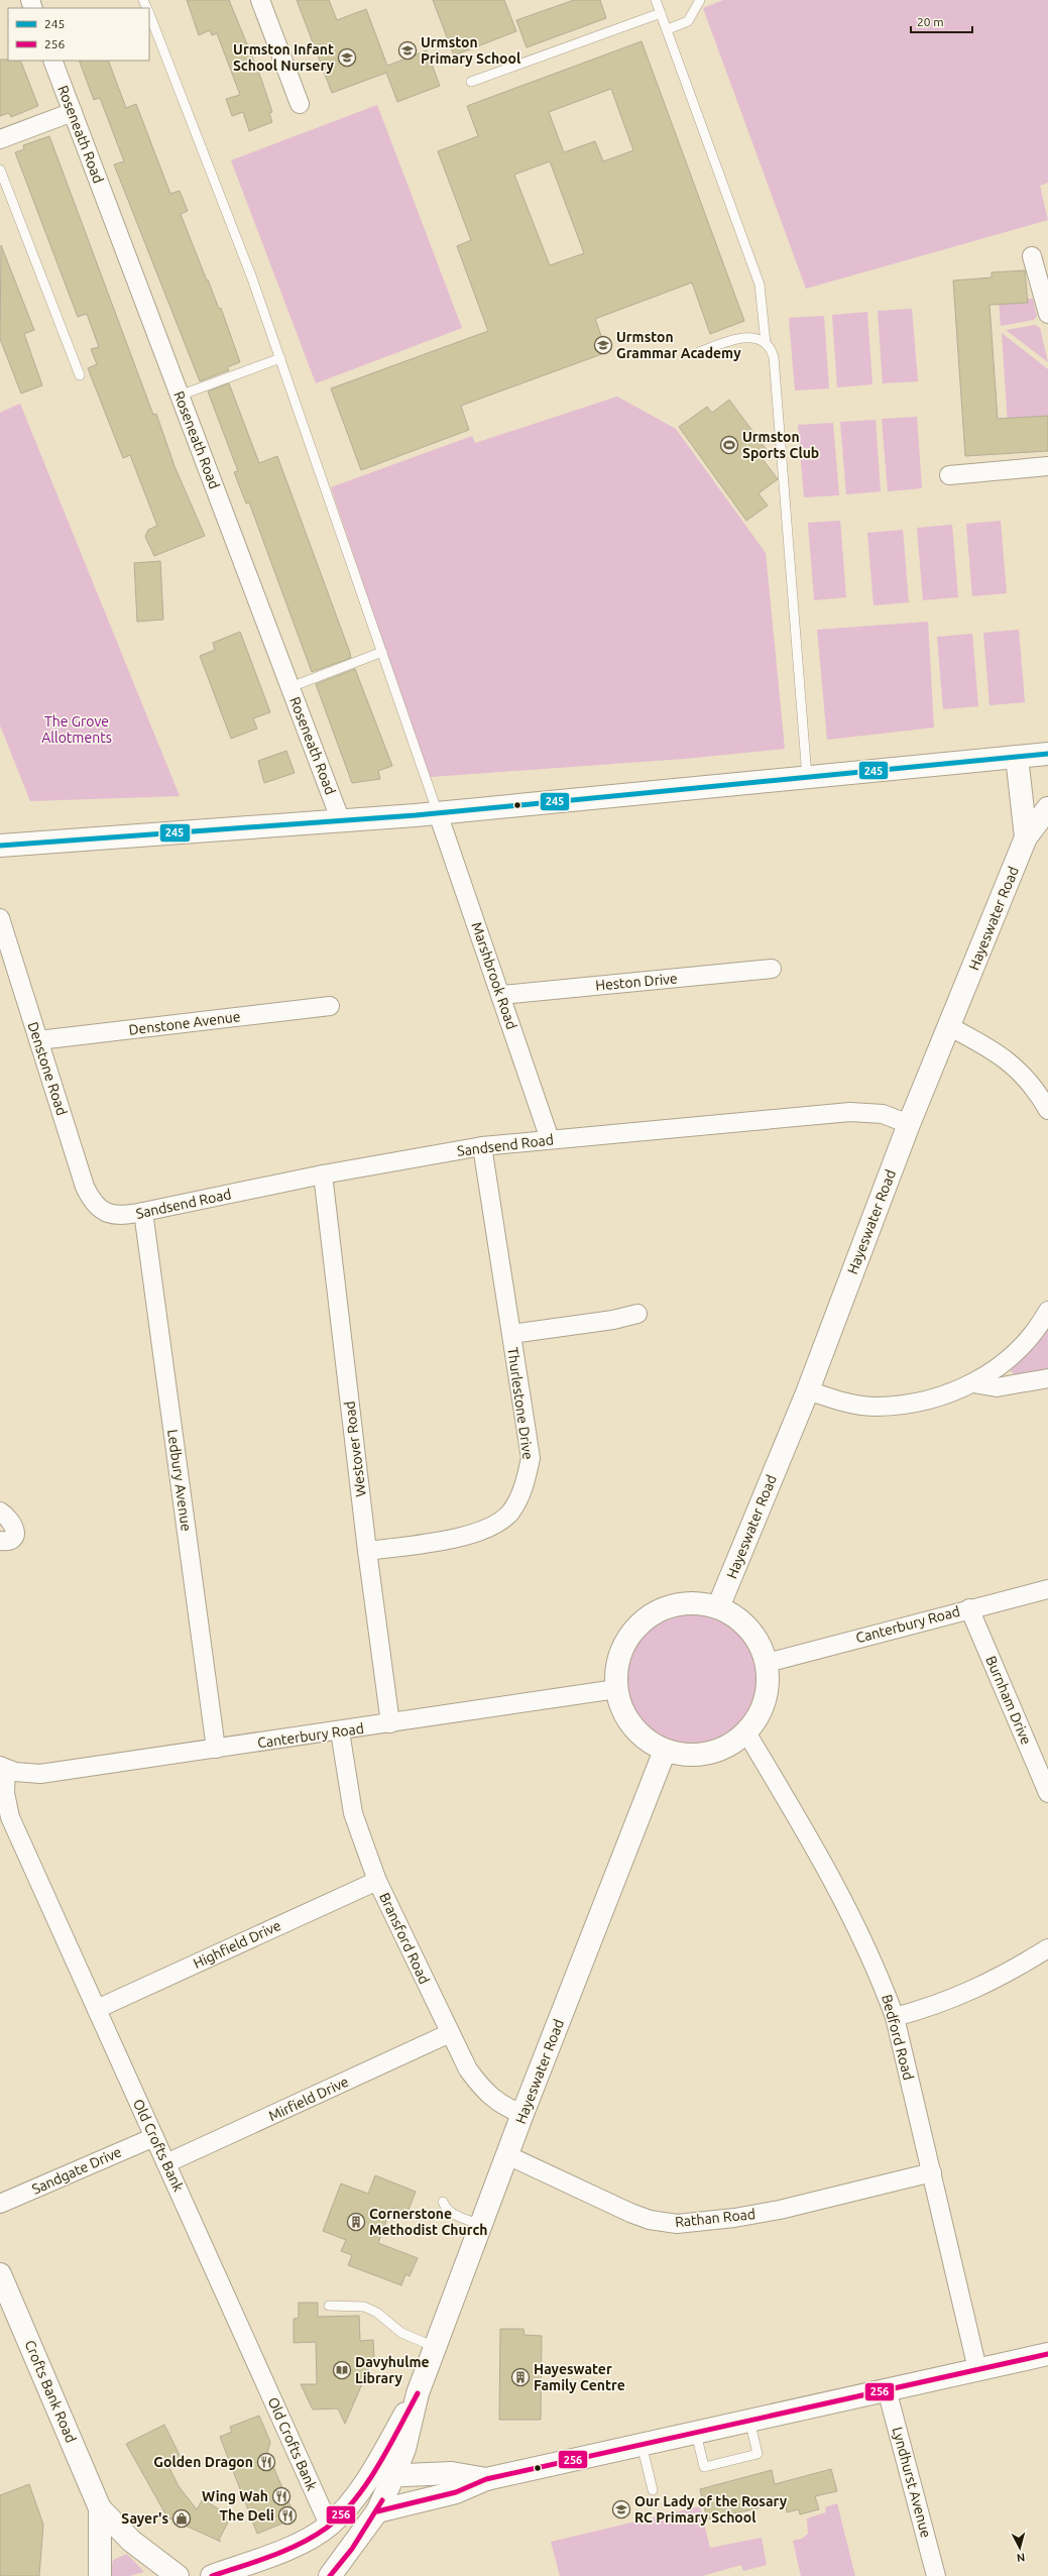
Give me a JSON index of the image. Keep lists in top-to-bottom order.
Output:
{
  "streets": {
    "main road": ["Hayeswater Road", "Crofts Bank Road"],
    "street": [
      "Roseneath Road",
      "Marshbrook Road",
      "Heston Drive",
      "Denstone Avenue",
      "Denstone Road",
      "Sandsend Road",
      "Thurlestone Drive",
      "Westover Road",
      "Ledbury Avenue",
      "Canterbury Road",
      "Burnham Drive",
      "Bransford Road",
      "Highfield Drive",
      "Bedford Road",
      "Mirfield Drive",
      "Old Crofts Bank",
      "Sandgate Drive",
      "Rathan Road",
      "Lyndhurst Avenue"
    ]
  },
  "crossings": [
    ["Hayeswater Road", "Sandsend Road"],
    ["Hayeswater Road", "Bransford Road"],
    ["Hayeswater Road", "Old Crofts Bank"],
    ["Hayeswater Road", "Rathan Road"],
    ["Marshbrook Road", "Heston Drive"],
    ["Marshbrook Road", "Sandsend Road"],
    ["Denstone Avenue", "Denstone Road"],
    ["Denstone Road", "Sandsend Road"],
    ["Sandsend Road", "Thurlestone Drive"],
    ["Sandsend Road", "Westover Road"],
    ["Sandsend Road", "Ledbury Avenue"],
    ["Thurlestone Drive", "Westover Road"],
    ["Westover Road", "Canterbury Road"],
    ["Ledbury Avenue", "Canterbury Road"],
    ["Canterbury Road", "Burnham Drive"],
    ["Canterbury Road", "Bransford Road"],
    ["Canterbury Road", "Old Crofts Bank"],
    ["Bransford Road", "Highfield Drive"],
    ["Bransford Road", "Mirfield Drive"],
    ["Highfield Drive", "Old Crofts Bank"],
    ["Bedford Road", "Rathan Road"],
    ["Mirfield Drive", "Old Crofts Bank"],
    ["Old Crofts Bank", "Sandgate Drive"]
  ],
  "parks": ["The Grove Allotments"],
  "places": {
    "school or university": [
      "Urmston Primary School",
      "Urmston Infant School Nursery",
      "Urmston Grammar Academy",
      "Our Lady of the Rosary RC Primary School"
    ],
    "sports": ["Urmston Sports Club"],
    "building": ["Cornerstone Methodist Church", "Hayeswater Family Centre"],
    "library": ["Davyhulme Library"],
    "restaurant": ["Golden Dragon", "Wing Wah", "The Deli"],
    "shop": ["Sayer's"]
  },
  "lines": ["transit line 245", "transit line 256"],
  "legend": ["245", "256"],
  "scale_bar": "20 m",
  "north": "bottom"
}
